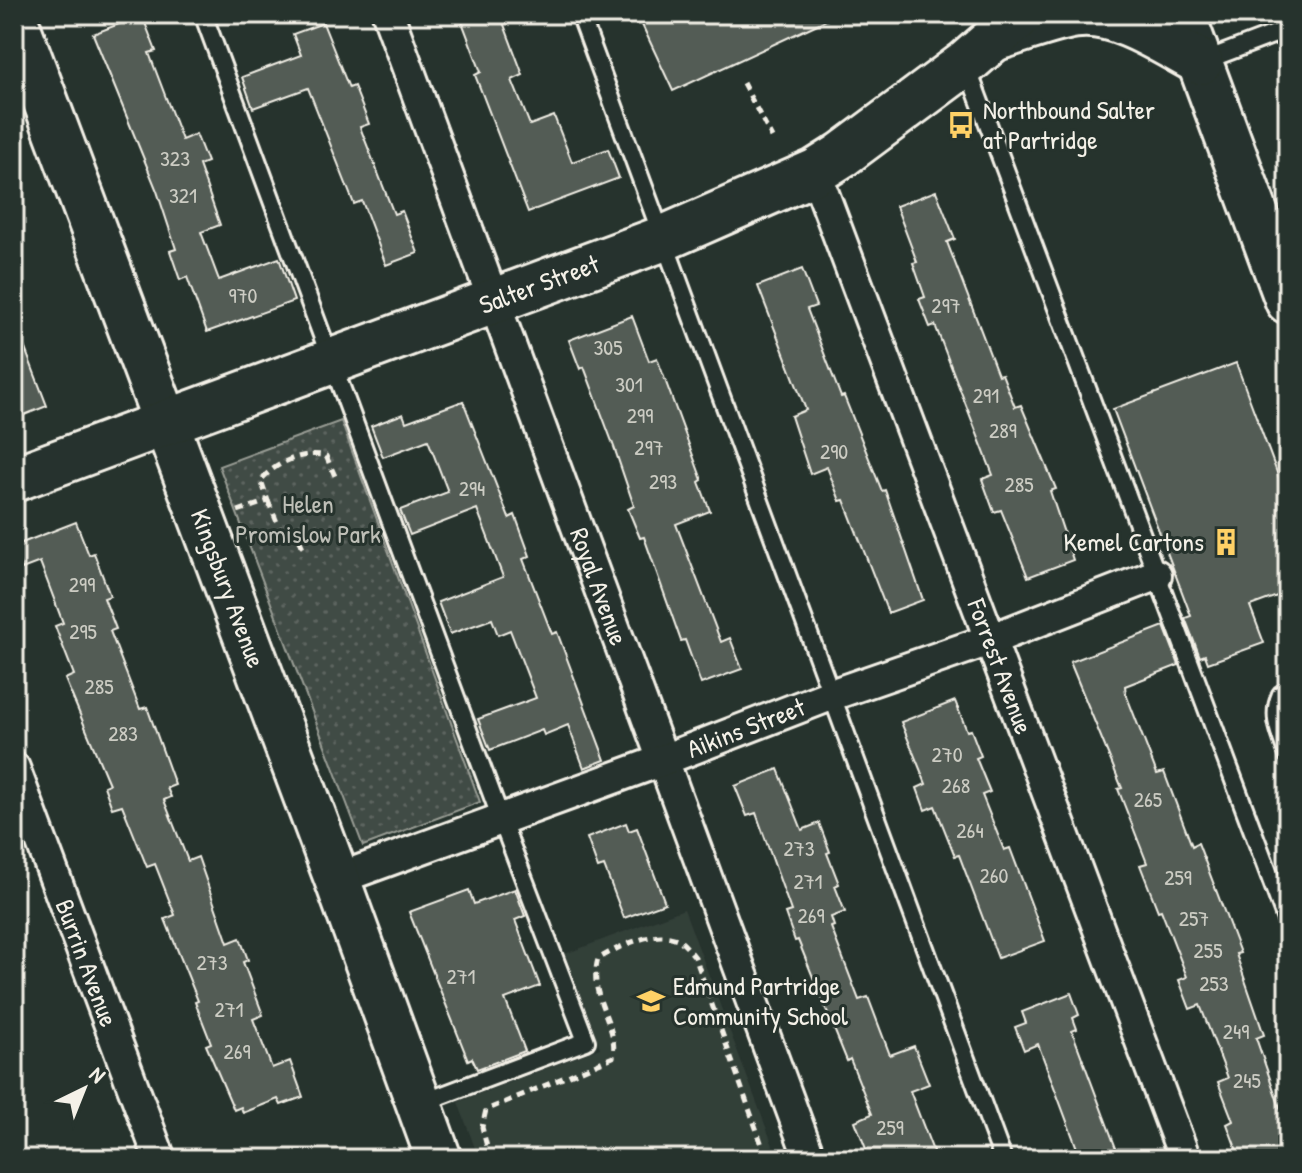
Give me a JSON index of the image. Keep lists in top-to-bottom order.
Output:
{
  "streets": {
    "main road": ["Salter Street", "Kingsbury Avenue"],
    "street": [
      "Royal Avenue",
      "Forrest Avenue",
      "Aikins Street",
      "Burrin Avenue"
    ]
  },
  "crossings": [
    ["Salter Street", "Royal Avenue"],
    ["Salter Street", "Kingsbury Avenue"],
    ["Salter Street", "Forrest Avenue"],
    ["Royal Avenue", "Aikins Street"],
    ["Kingsbury Avenue", "Aikins Street"],
    ["Forrest Avenue", "Aikins Street"]
  ],
  "parks": ["Helen Promislow Park"],
  "places": {
    "bus stop": ["Northbound Salter at Partridge"],
    "building": ["Kemel Cartons"],
    "school or university": ["Edmund Partridge Community School"]
  },
  "house_numbers": [
    "323",
    "321",
    "970",
    "297",
    "305",
    "301",
    "291",
    "299",
    "289",
    "297",
    "290",
    "293",
    "285",
    "294",
    "299",
    "295",
    "285",
    "283",
    "270",
    "268",
    "265",
    "264",
    "273",
    "260",
    "259",
    "271",
    "269",
    "257",
    "255",
    "273",
    "271",
    "253",
    "271",
    "249",
    "269",
    "245",
    "259"
  ],
  "north": "top right"
}
